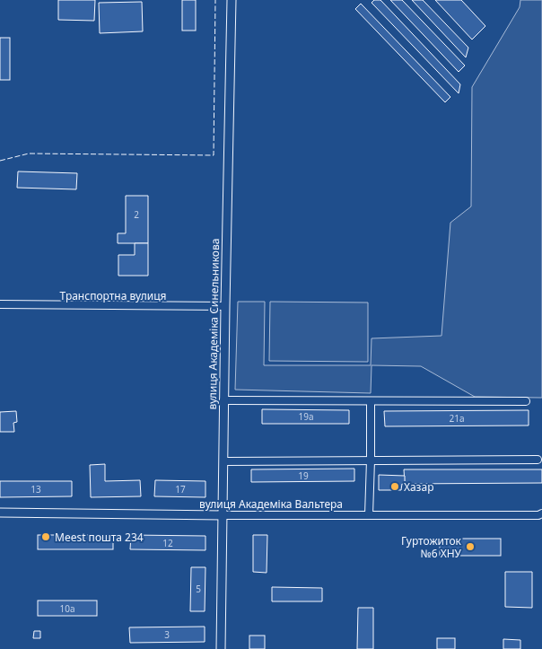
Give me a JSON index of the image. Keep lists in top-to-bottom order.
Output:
{
  "streets": {
    "street": ["Транспортна вулиця", "вулиця Академіка Синельникова", "вулиця Академіка Вальтера"]
  },
  "crossings": [
    ["Транспортна вулиця", "вулиця Академіка Синельникова"],
    ["вулиця Академіка Синельникова", "вулиця Академіка Вальтера"]
  ],
  "places": ["Хазар", "Meest пошта 234", "Гуртожиток №6 ХНУ"],
  "house_numbers": [
    "2",
    "19а",
    "21а",
    "19",
    "13",
    "17",
    "12",
    "5",
    "10а",
    "3"
  ]
}
